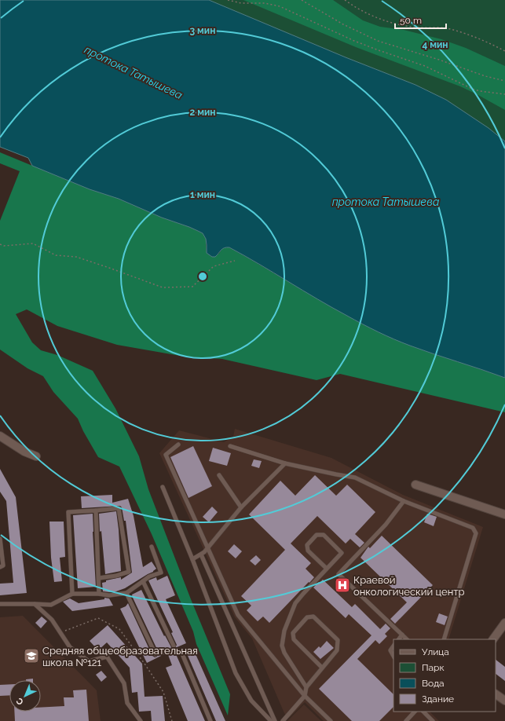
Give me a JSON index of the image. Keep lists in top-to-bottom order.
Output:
{
  "water": ["протока Татышева"],
  "places": {
    "hospital": ["Краевой онкологический центр"],
    "school or university": ["Средняя общеобразовательная школа №121"]
  },
  "legend": [
    "Улица",
    "Парк",
    "Вода",
    "Здание"
  ],
  "scale_bar": "50 m",
  "north": "bottom left",
  "rings": [
    "3 мин",
    "4 мин",
    "2 мин",
    "1 мин"
  ]
}
